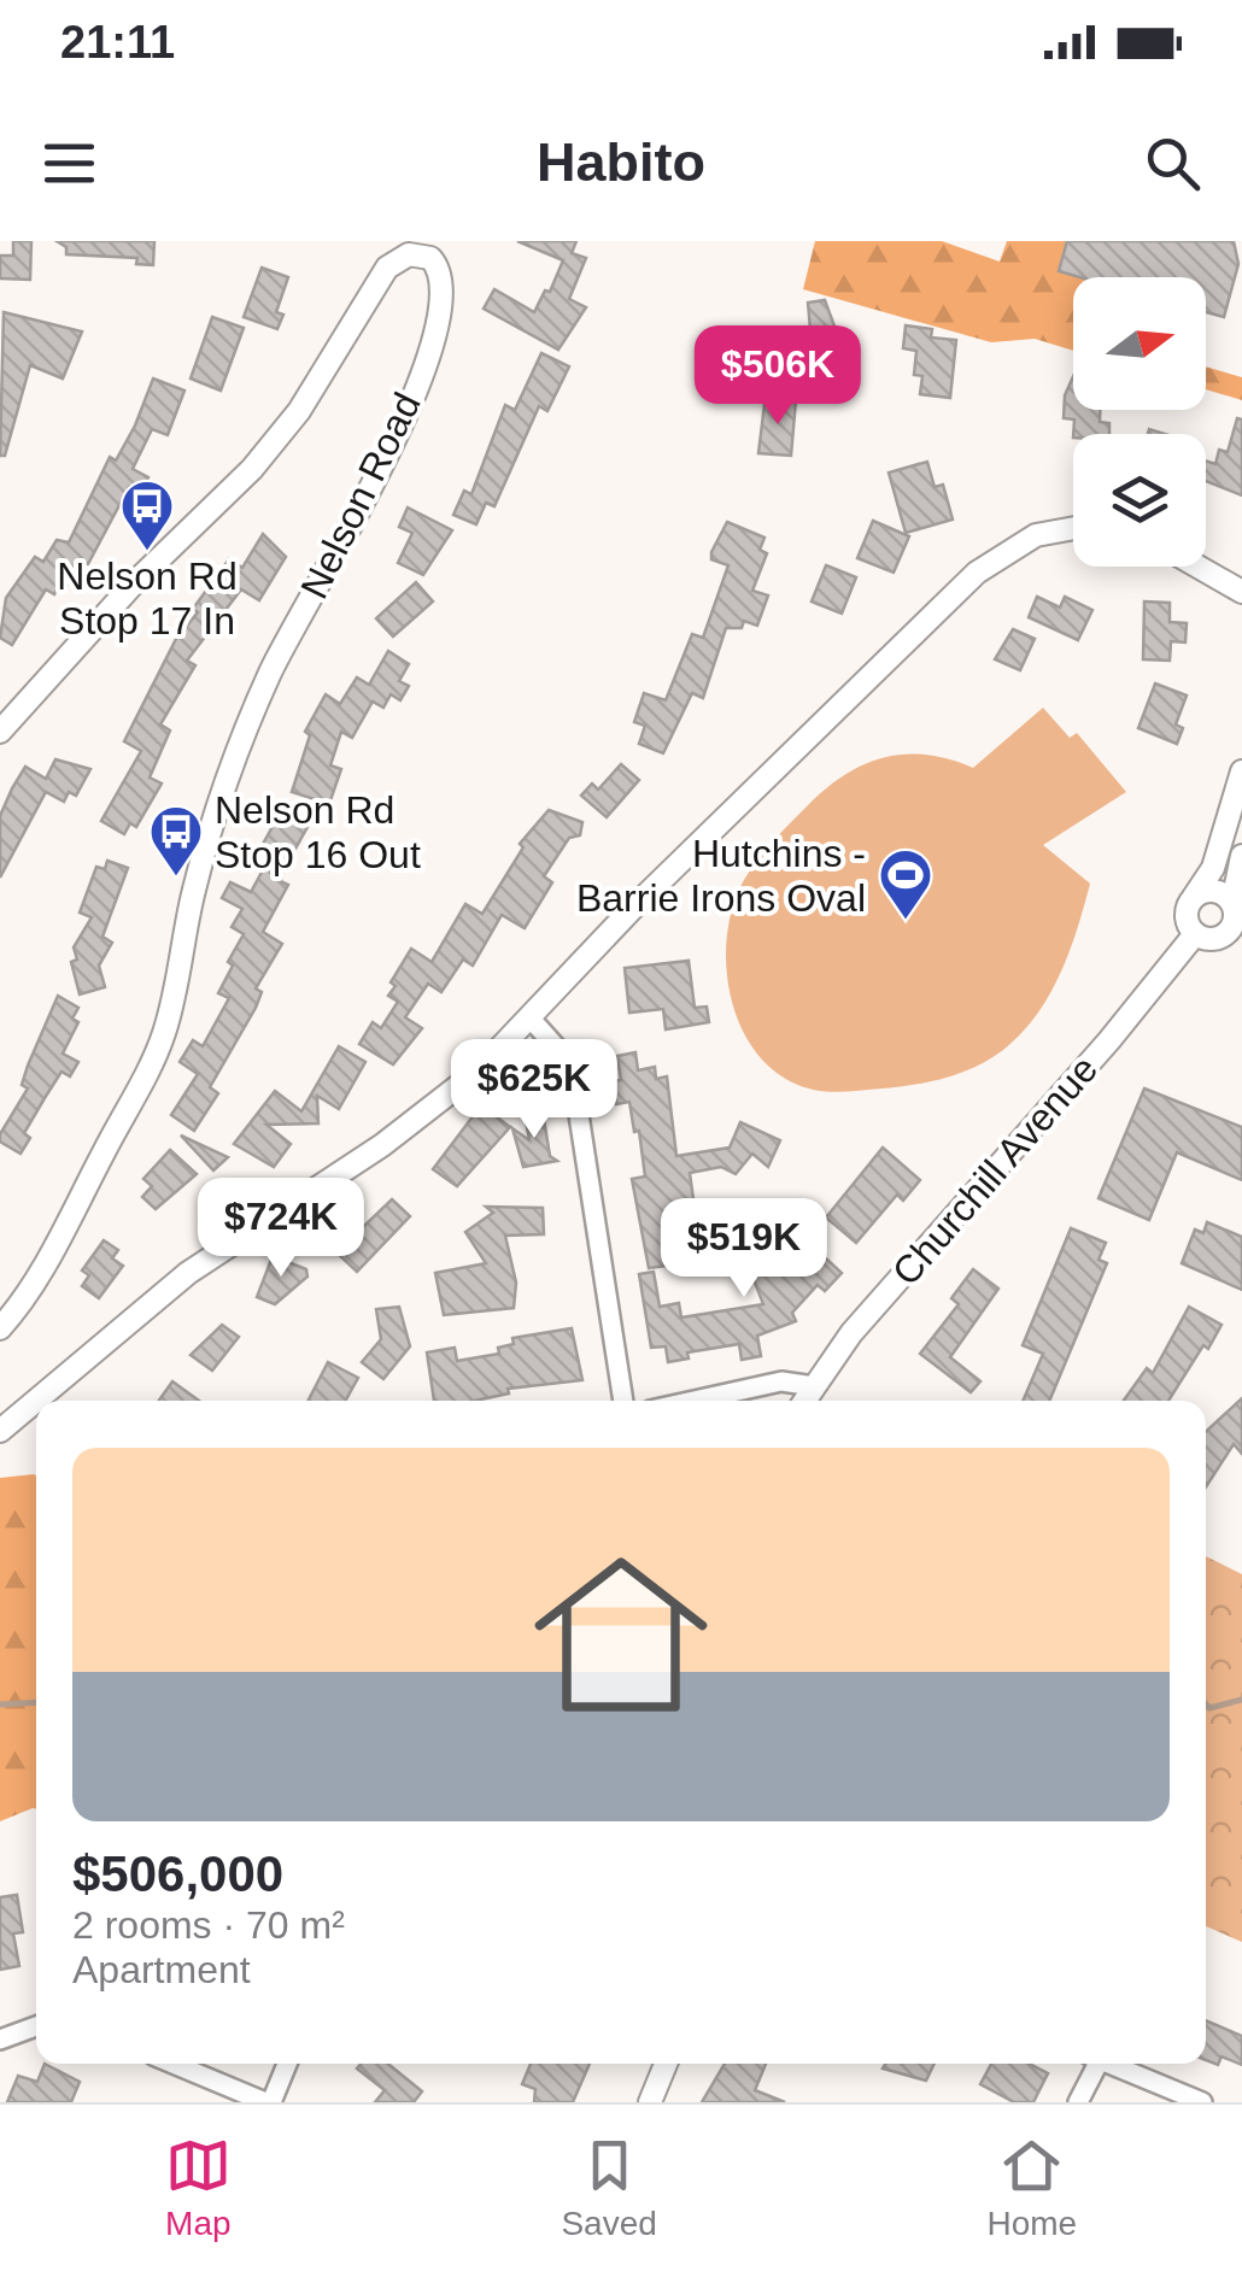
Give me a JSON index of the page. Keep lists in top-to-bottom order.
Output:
{
  "streets": {
    "street": ["Nelson Road", "Churchill Avenue"]
  },
  "places": {
    "bus stop": ["Nelson Rd Stop 17 In", "Nelson Rd Stop 16 Out"],
    "sports": ["Hutchins - Barrie Irons Oval"]
  },
  "north": "right",
  "page": {
    "status": "21:11",
    "header": "Habito",
    "price": [
      "$506K",
      "$625K",
      "$724K",
      "$519K"
    ],
    "list": [
      {
        "name": "$506,000",
        "note": "2 rooms · 70 m² · Apartment"
      }
    ],
    "tabs": ["Map", "Saved", "Home"]
  }
}
